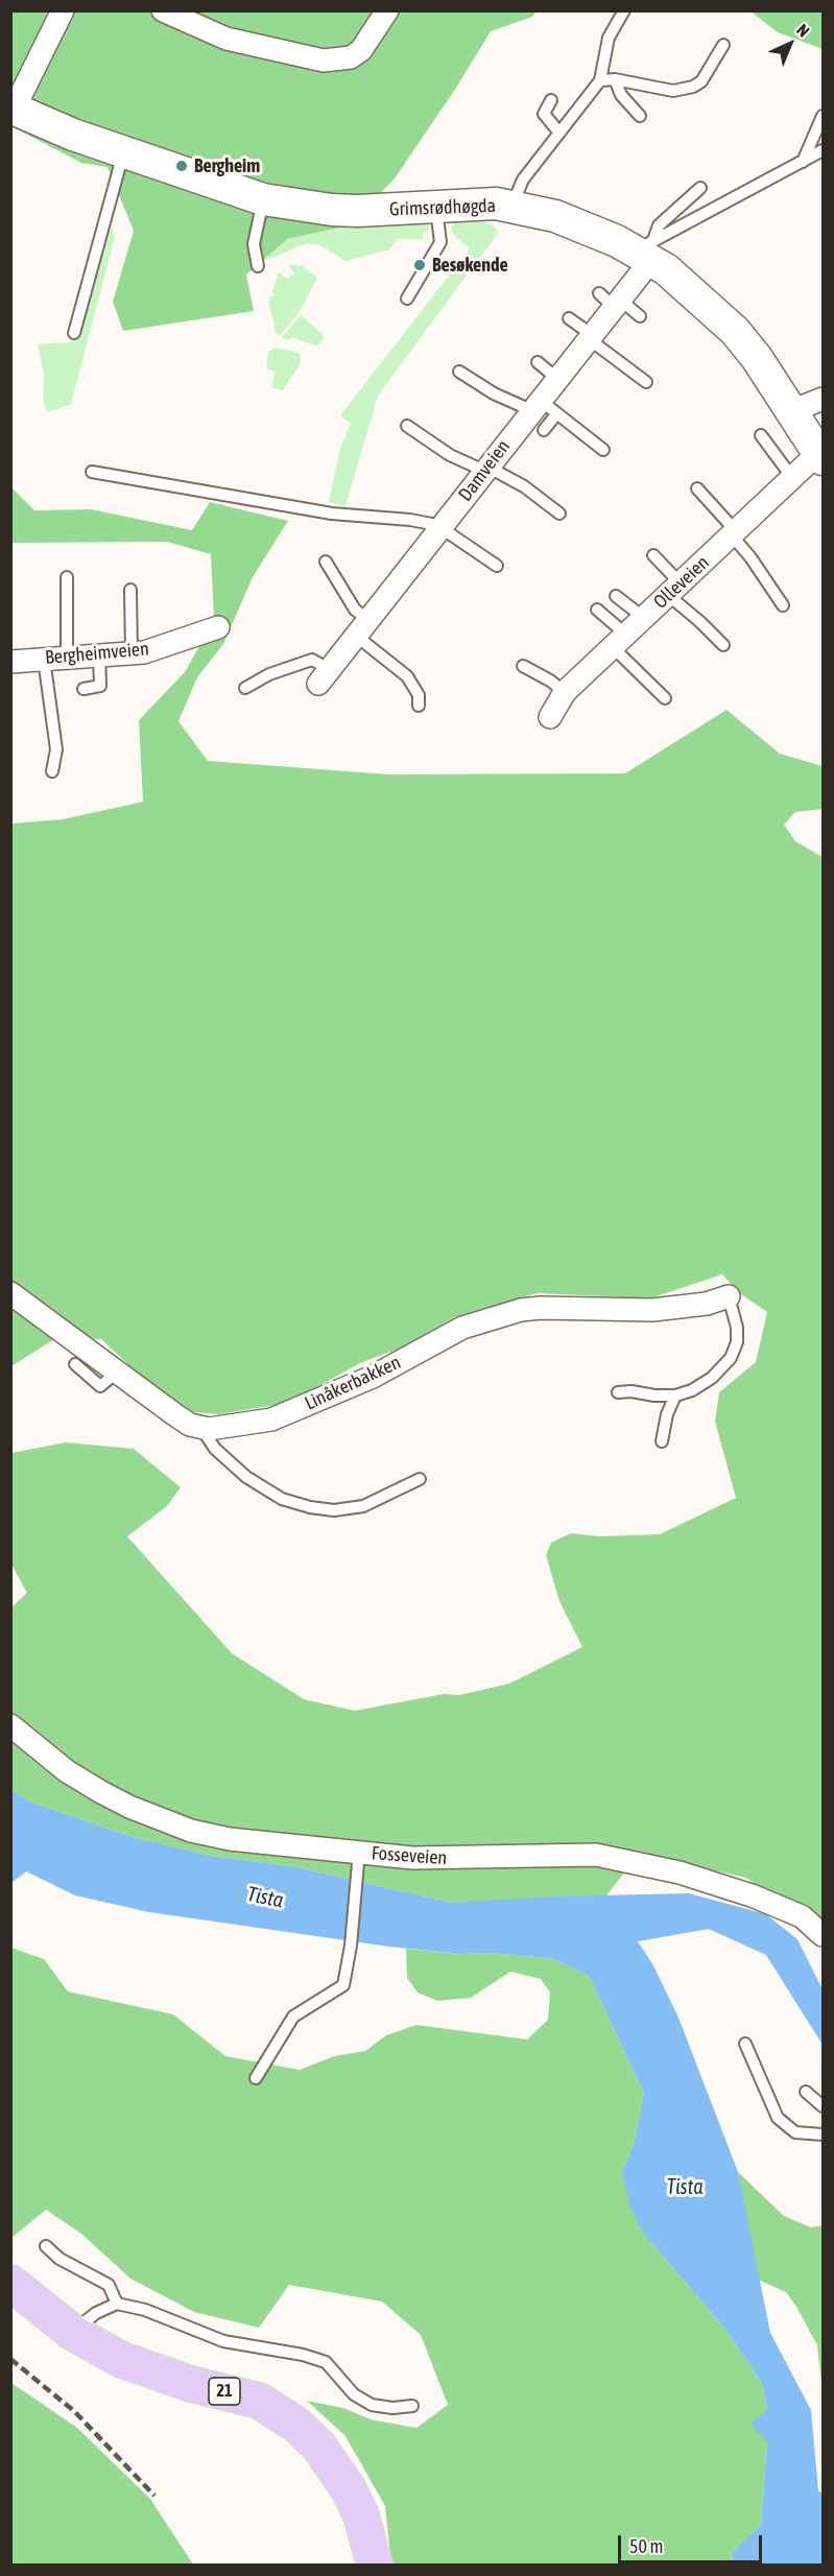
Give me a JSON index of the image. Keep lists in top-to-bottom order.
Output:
{
  "streets": {
    "main road": ["Grimsrødhøgda", "21"],
    "street": [
      "Damveien",
      "Olleveien",
      "Bergheimveien",
      "Linåkerbakken",
      "Fosseveien"
    ]
  },
  "crossings": [
    ["Grimsrødhøgda", "Damveien"],
    ["Grimsrødhøgda", "Olleveien"]
  ],
  "water": ["Tista"],
  "places": ["Bergheim", "Besøkende"],
  "scale_bar": "50 m",
  "north": "top right"
}
